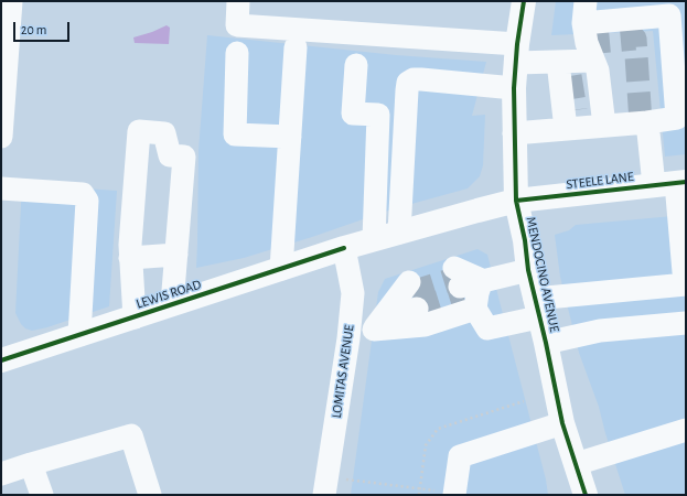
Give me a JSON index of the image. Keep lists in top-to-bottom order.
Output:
{
  "streets": {
    "main road": ["STEELE LANE", "MENDOCINO AVENUE", "LEWIS ROAD"],
    "street": ["LOMITAS AVENUE"]
  },
  "crossings": [
    ["STEELE LANE", "MENDOCINO AVENUE"],
    ["STEELE LANE", "LEWIS ROAD"],
    ["MENDOCINO AVENUE", "LEWIS ROAD"],
    ["LEWIS ROAD", "LOMITAS AVENUE"]
  ],
  "scale_bar": "20 m"
}
